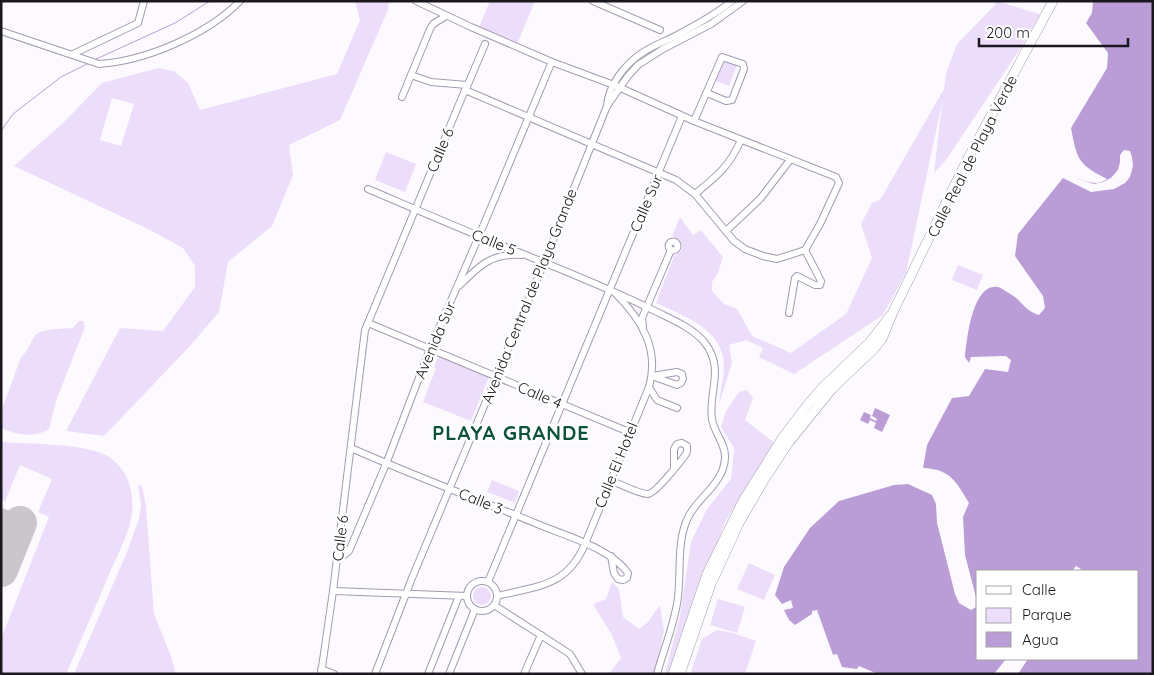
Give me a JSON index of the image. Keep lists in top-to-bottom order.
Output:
{
  "streets": {
    "street": [
      "Calle 6",
      "Calle Real de Playa Verde",
      "Calle Sur",
      "Calle 5",
      "Avenida Central de Playa Grande",
      "Avenida Sur",
      "Calle 4",
      "Calle El Hotel",
      "Calle 3"
    ]
  },
  "crossings": [
    ["Calle 6", "Calle 5"],
    ["Calle 6", "Avenida Sur"],
    ["Calle 6", "Calle 4"],
    ["Calle 6", "Calle 3"],
    ["Calle Sur", "Calle 5"],
    ["Calle Sur", "Calle 4"],
    ["Calle Sur", "Calle El Hotel"],
    ["Calle Sur", "Calle 3"],
    ["Calle 5", "Avenida Central de Playa Grande"],
    ["Calle 5", "Avenida Sur"],
    ["Calle 5", "Calle El Hotel"],
    ["Avenida Central de Playa Grande", "Calle 4"],
    ["Avenida Central de Playa Grande", "Calle 3"],
    ["Avenida Sur", "Calle 4"],
    ["Avenida Sur", "Calle 3"],
    ["Calle 4", "Calle El Hotel"],
    ["Calle El Hotel", "Calle 3"]
  ],
  "districts": ["PLAYA GRANDE"],
  "legend": ["Calle", "Parque", "Agua"],
  "scale_bar": "200 m"
}
